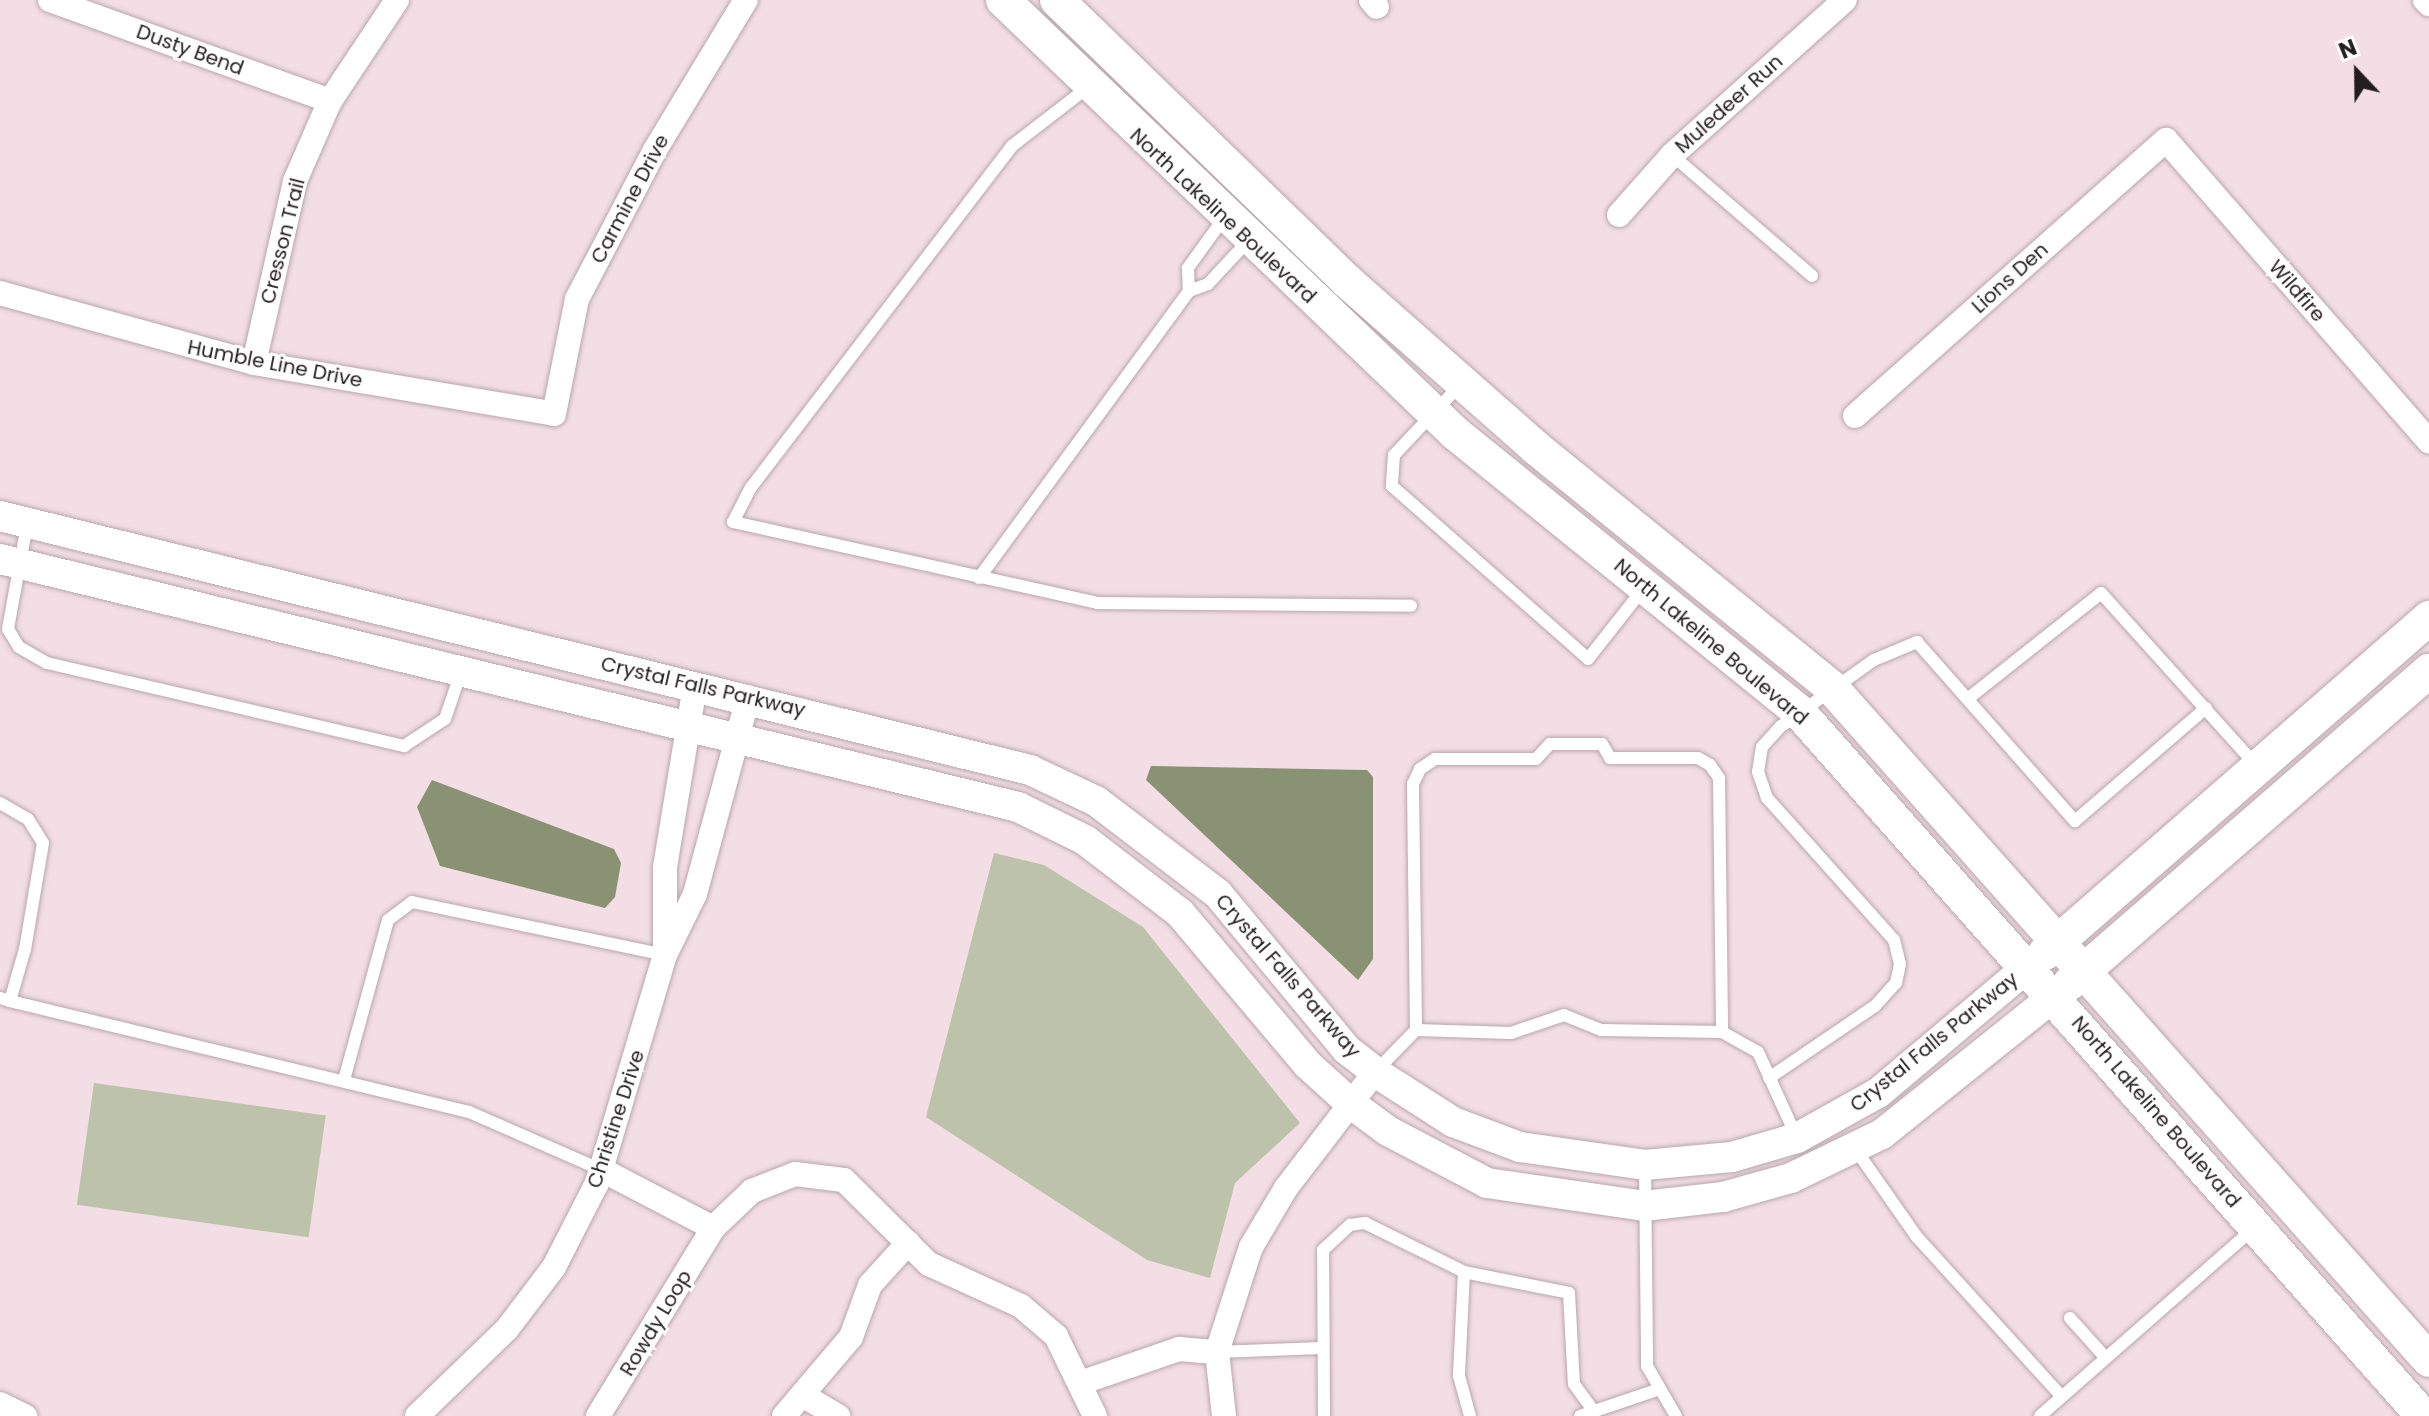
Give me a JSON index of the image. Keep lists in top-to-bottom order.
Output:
{
  "streets": {
    "main road": ["North Lakeline Boulevard", "Crystal Falls Parkway"],
    "street": [
      "Dusty Bend",
      "Muledeer Run",
      "Carmine Drive",
      "Cresson Trail",
      "Lions Den",
      "Wildfire",
      "Humble Line Drive",
      "Christine Drive",
      "Rowdy Loop"
    ]
  },
  "crossings": [
    ["Dusty Bend", "Cresson Trail"],
    ["Carmine Drive", "Humble Line Drive"],
    ["North Lakeline Boulevard", "Crystal Falls Parkway"],
    ["Cresson Trail", "Humble Line Drive"],
    ["Lions Den", "Wildfire"],
    ["Crystal Falls Parkway", "Christine Drive"]
  ],
  "north": "top"
}
